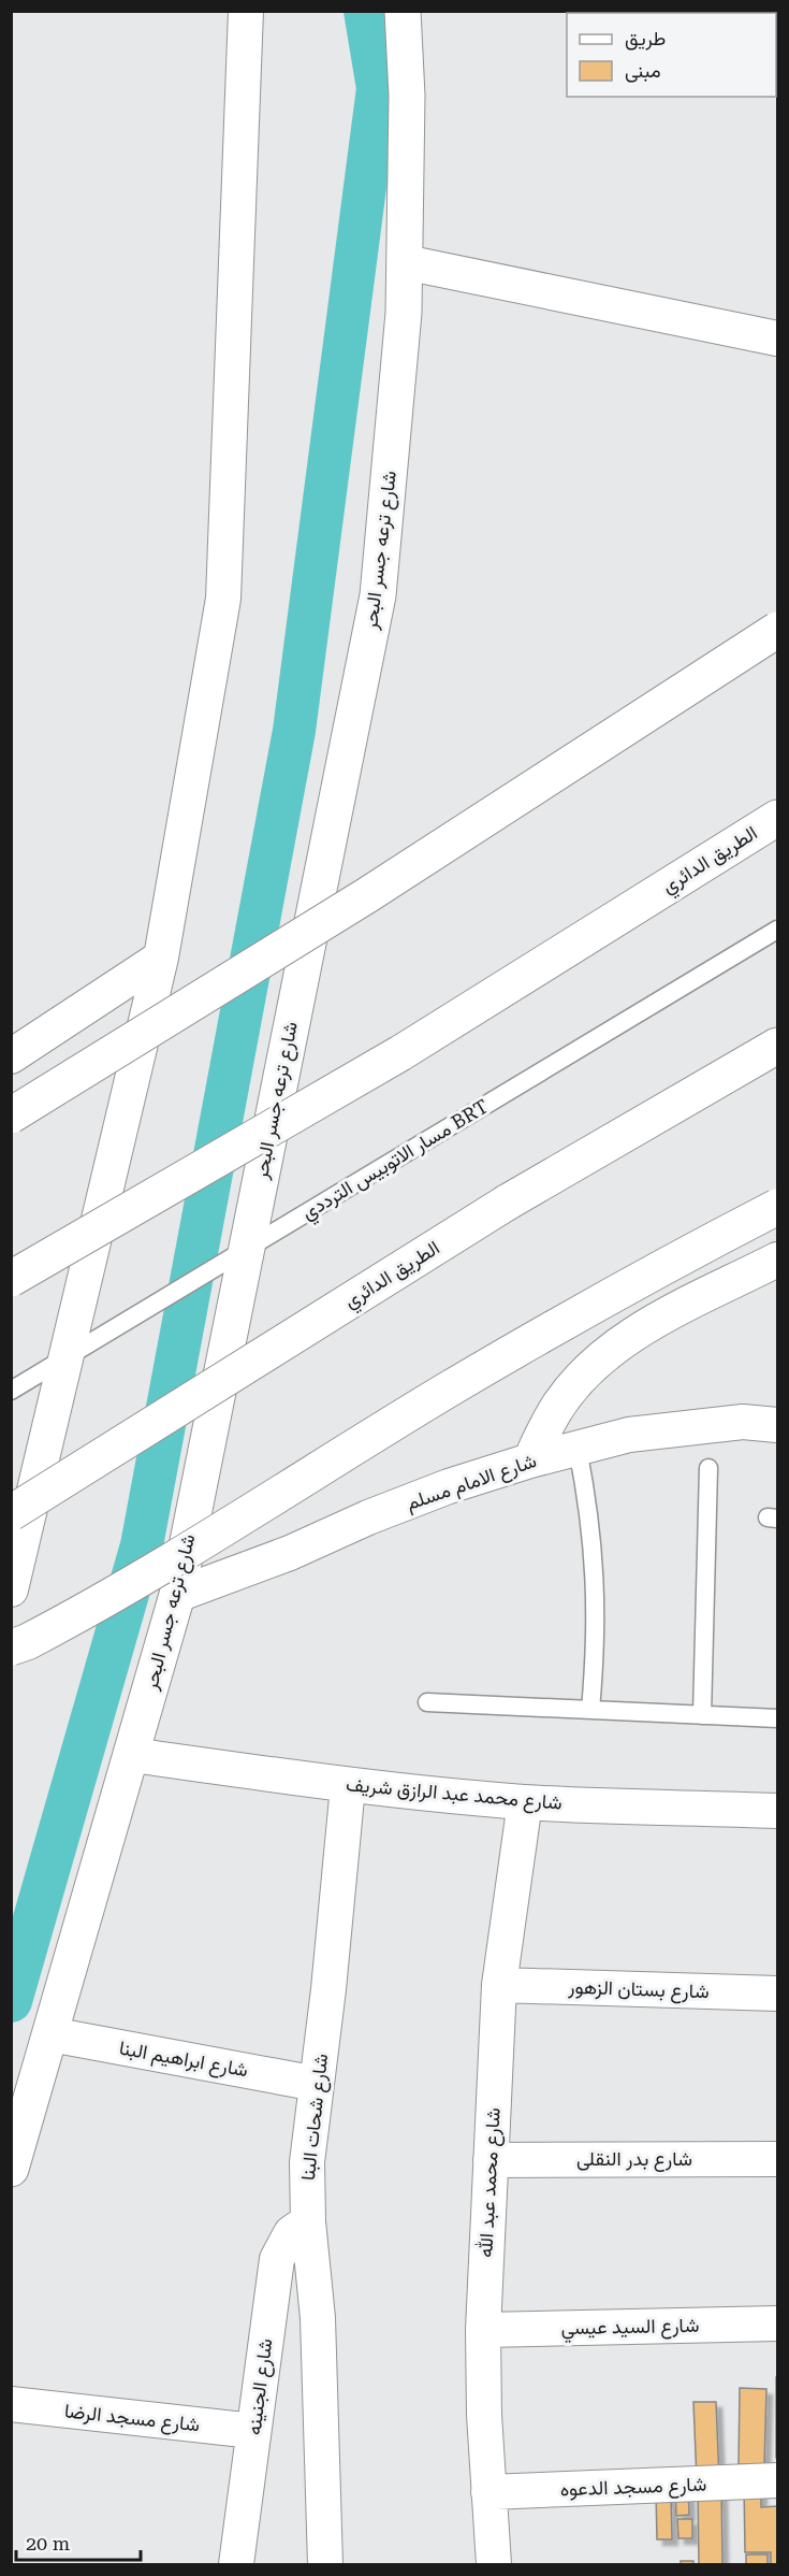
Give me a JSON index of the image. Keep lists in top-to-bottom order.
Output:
{
  "streets": {
    "main road": ["شارع ترعه جسر البحر", "الطريق الدائري"],
    "street": [
      "شارع الامام مسلم",
      "شارع محمد عبد الرازق شريف",
      "شارع بستان الزهور",
      "شارع ابراهيم البنا",
      "شارع شحات البنا",
      "شارع بدر النقلى",
      "شارع محمد عبد الله",
      "شارع السيد عيسي",
      "شارع الجنينه",
      "شارع مسجد الرضا",
      "شارع مسجد الدعوه"
    ],
    "lane": ["مسار الاتوبيس الترددي BRT"]
  },
  "crossings": [
    ["شارع ترعه جسر البحر", "شارع الامام مسلم"],
    ["شارع ترعه جسر البحر", "شارع محمد عبد الرازق شريف"],
    ["شارع ترعه جسر البحر", "شارع ابراهيم البنا"],
    ["شارع محمد عبد الرازق شريف", "شارع شحات البنا"],
    ["شارع محمد عبد الرازق شريف", "شارع محمد عبد الله"],
    ["شارع بستان الزهور", "شارع محمد عبد الله"],
    ["شارع ابراهيم البنا", "شارع شحات البنا"],
    ["شارع شحات البنا", "شارع الجنينه"],
    ["شارع بدر النقلى", "شارع محمد عبد الله"],
    ["شارع محمد عبد الله", "شارع السيد عيسي"],
    ["شارع محمد عبد الله", "شارع مسجد الدعوه"],
    ["شارع الجنينه", "شارع مسجد الرضا"]
  ],
  "legend": ["طريق", "مبنى"],
  "scale_bar": "20 m"
}
